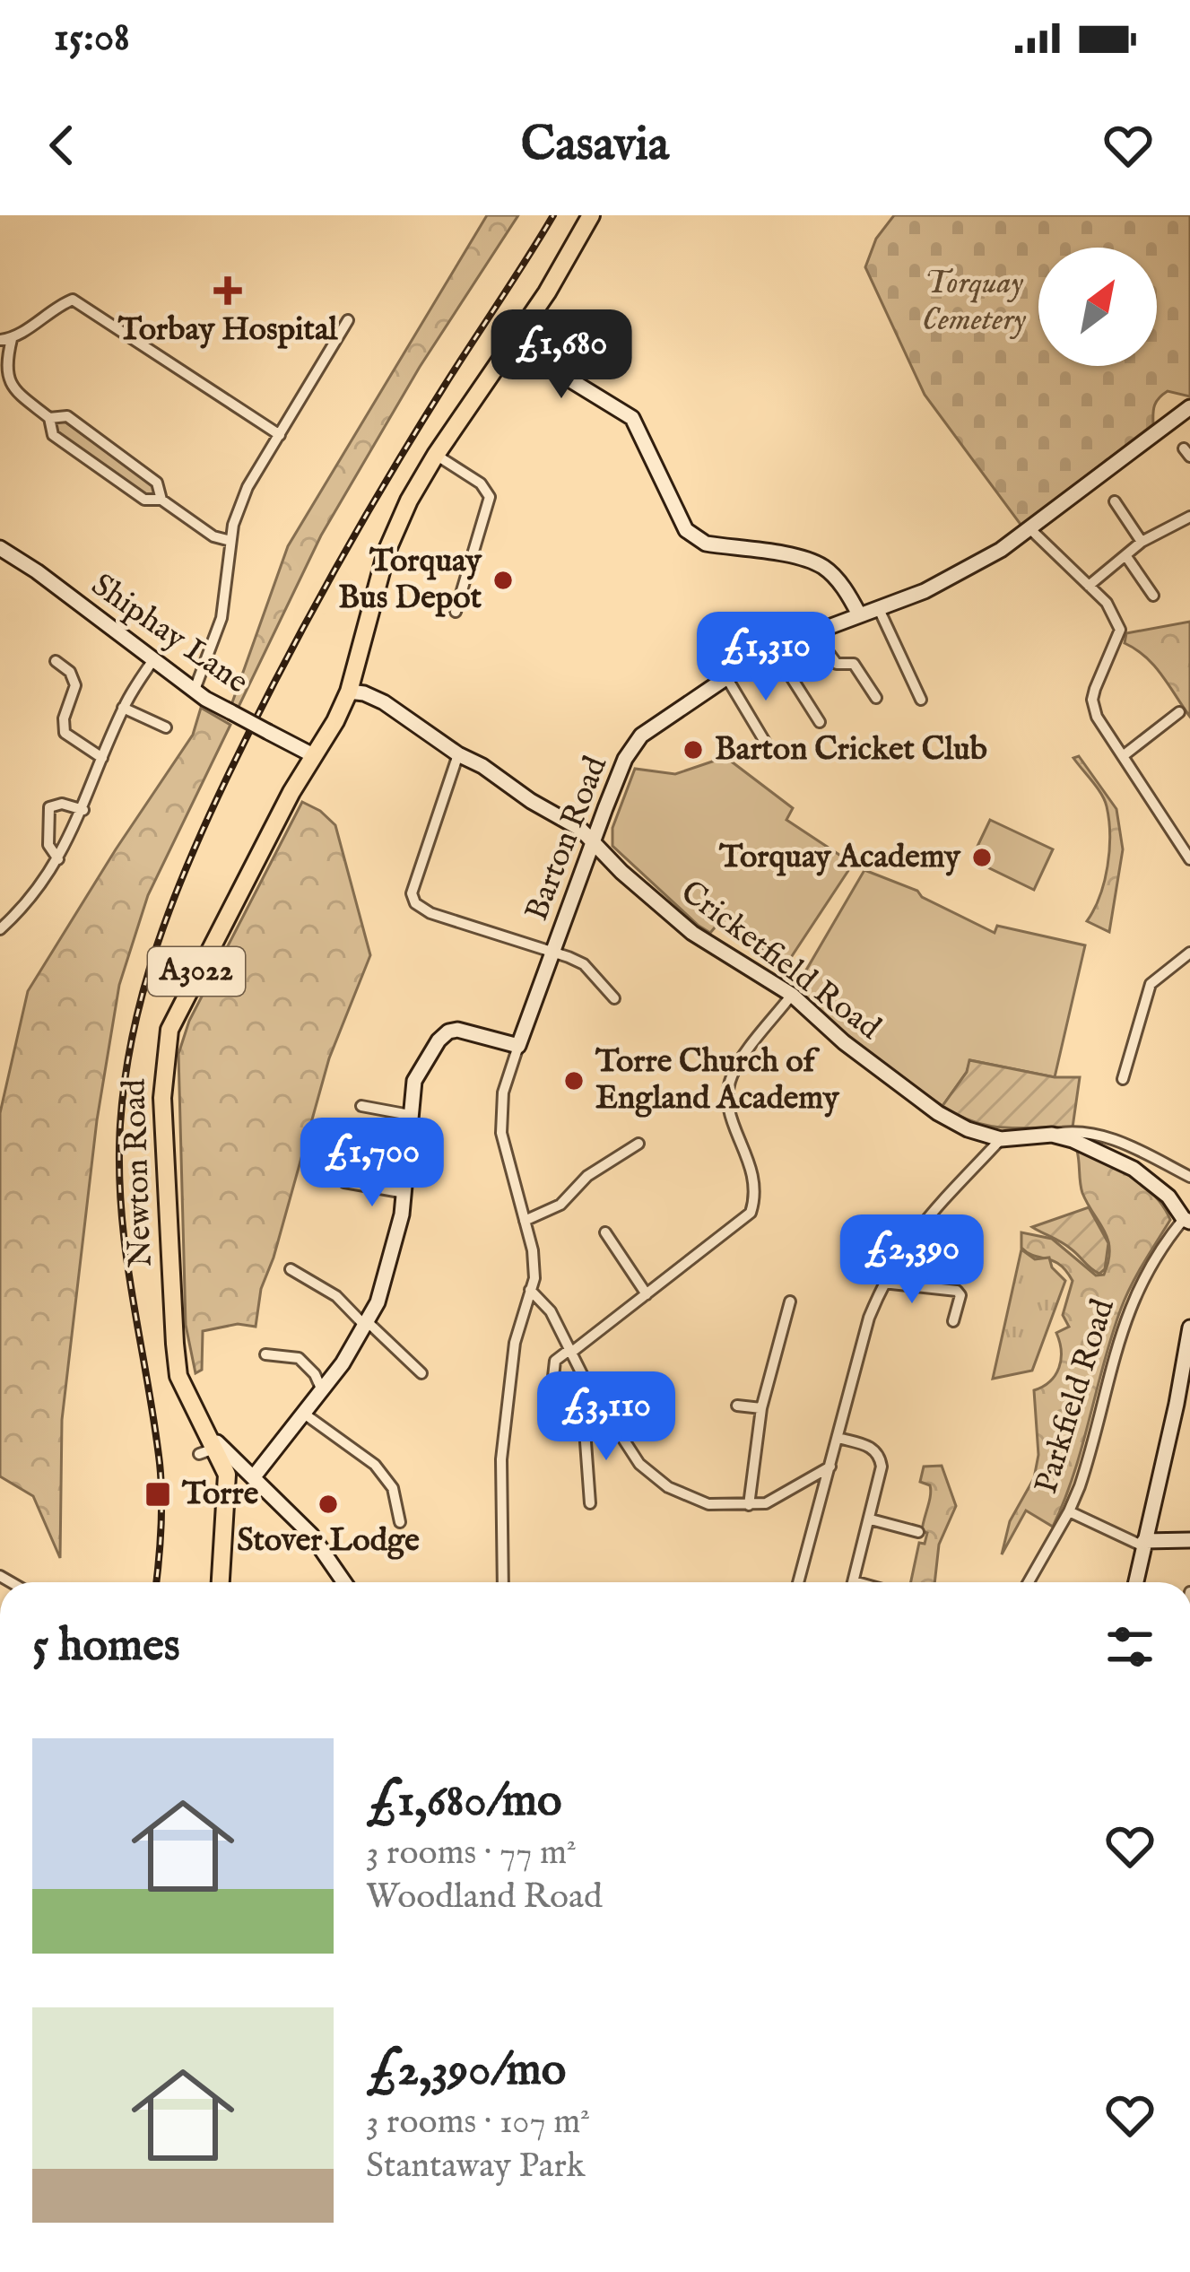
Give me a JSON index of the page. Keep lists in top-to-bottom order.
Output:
{
  "streets": {
    "main road": ["A3022", "Newton Road"],
    "street": [
      "Shiphay Lane",
      "Barton Road",
      "Cricketfield Road",
      "Parkfield Road"
    ]
  },
  "crossings": [
    ["Shiphay Lane", "Newton Road"],
    ["Barton Road", "Cricketfield Road"],
    ["Cricketfield Road", "A3022"],
    ["Cricketfield Road", "Newton Road"],
    ["A3022", "Newton Road"]
  ],
  "parks": ["Torquay Cemetery"],
  "places": {
    "health": ["Torbay Hospital"],
    "other": [
      "Torquay Bus Depot",
      "Barton Cricket Club",
      "Torquay Academy",
      "Torre Church of England Academy",
      "Stover Lodge"
    ],
    "transit": ["Torre"]
  },
  "north": "top right",
  "page": {
    "status": "15:08",
    "header": "Casavia",
    "price": [
      "£1,680",
      "£1,310",
      "£1,700",
      "£2,390",
      "£3,110"
    ],
    "heading": "5 homes",
    "list": [
      {
        "name": "£1,680/mo",
        "note": "3 rooms · 77 m² · Woodland Road"
      },
      {
        "name": "£2,390/mo",
        "note": "3 rooms · 107 m² · Stantaway Park"
      }
    ]
  }
}
